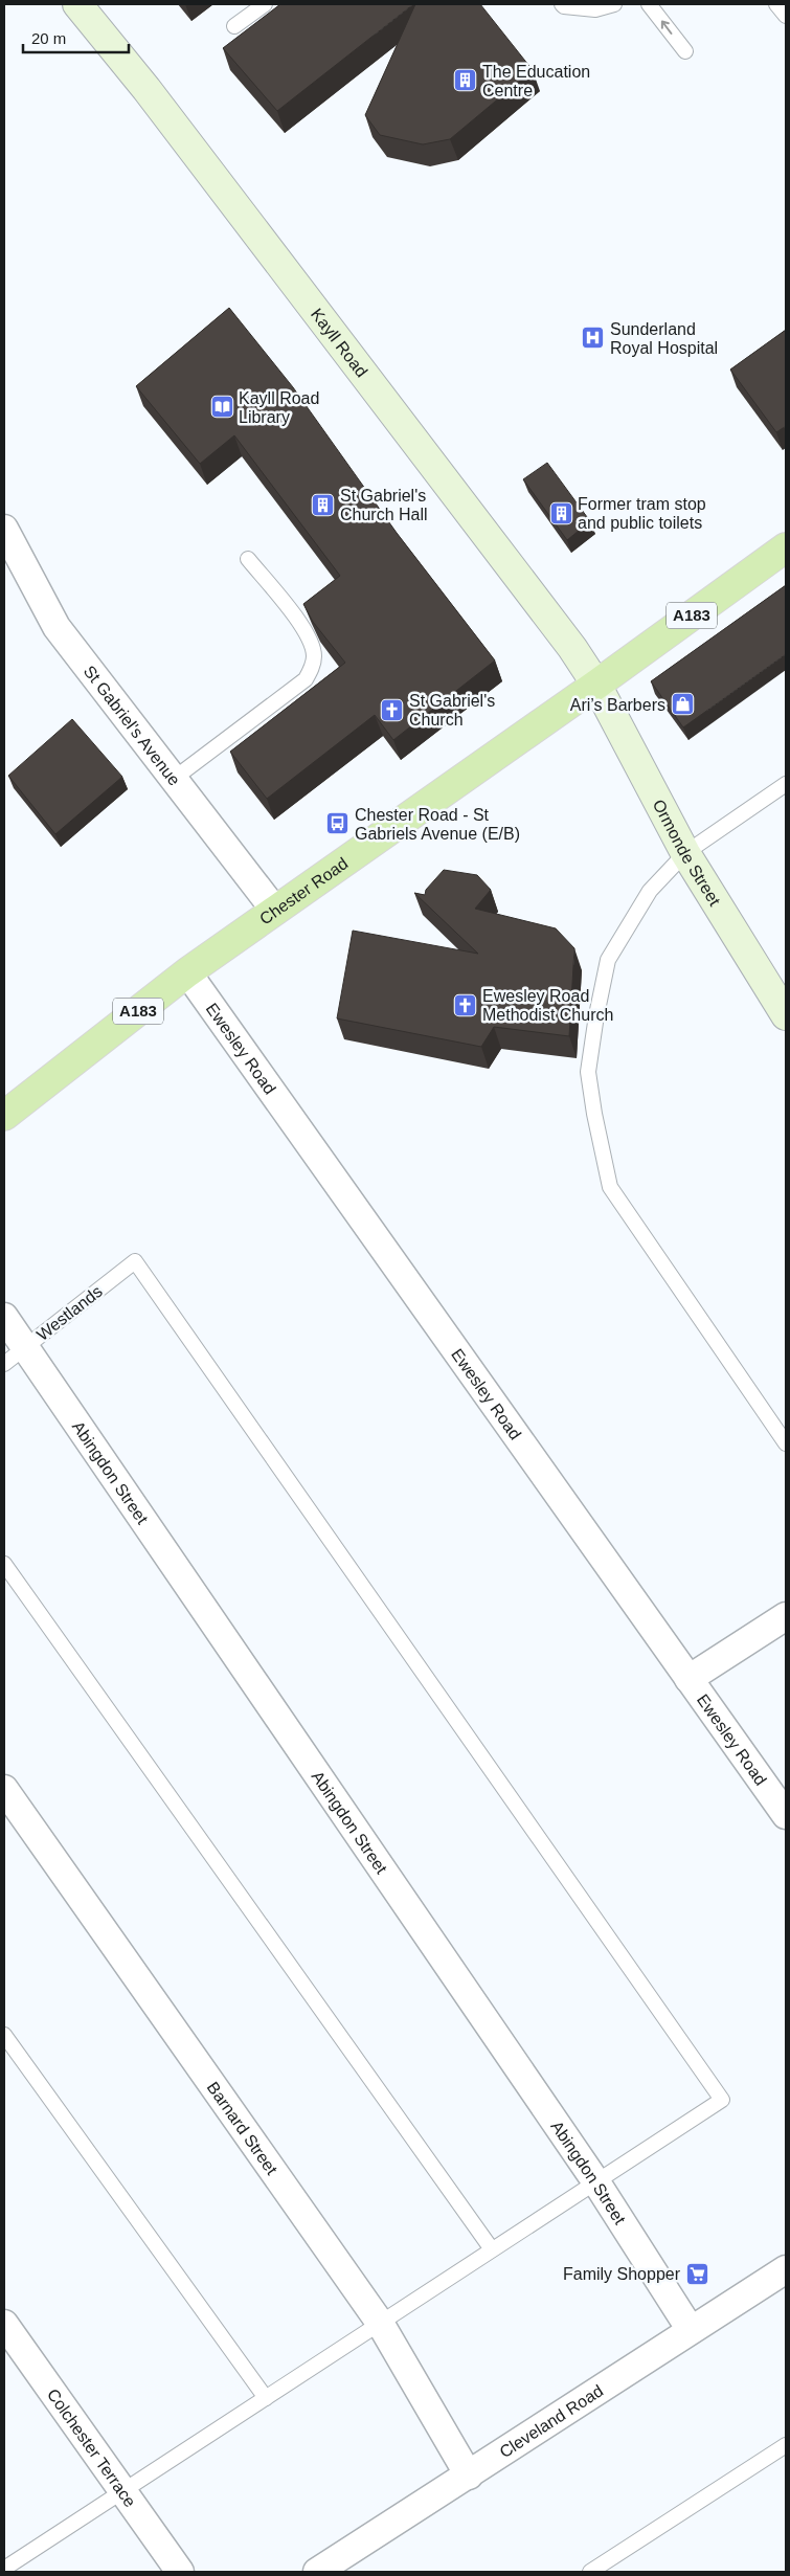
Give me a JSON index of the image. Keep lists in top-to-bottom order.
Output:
{
  "streets": {
    "main road": ["A183", "Chester Road"],
    "street": [
      "Kayll Road",
      "St Gabriel's Avenue",
      "Ormonde Street",
      "Ewesley Road",
      "Abingdon Street",
      "Barnard Street",
      "Cleveland Road",
      "Colchester Terrace"
    ],
    "lane": ["Westlands"]
  },
  "crossings": [
    ["Kayll Road", "Ormonde Street"],
    ["Kayll Road", "Chester Road"],
    ["St Gabriel's Avenue", "Chester Road"],
    ["Ormonde Street", "Chester Road"],
    ["Chester Road", "Ewesley Road"],
    ["Westlands", "Abingdon Street"],
    ["Abingdon Street", "Cleveland Road"],
    ["Barnard Street", "Cleveland Road"]
  ],
  "places": {
    "building": ["The Education Centre", "St Gabriel's Church Hall", "Former tram stop and public toilets"],
    "hospital": ["Sunderland Royal Hospital"],
    "library": ["Kayll Road Library"],
    "shop": ["Ari’s Barbers"],
    "church": ["St Gabriel's Church", "Ewesley Road Methodist Church"],
    "bus stop": ["Chester Road - St Gabriels Avenue (E/B)"],
    "supermarket": ["Family Shopper"]
  },
  "scale_bar": "20 m"
}
